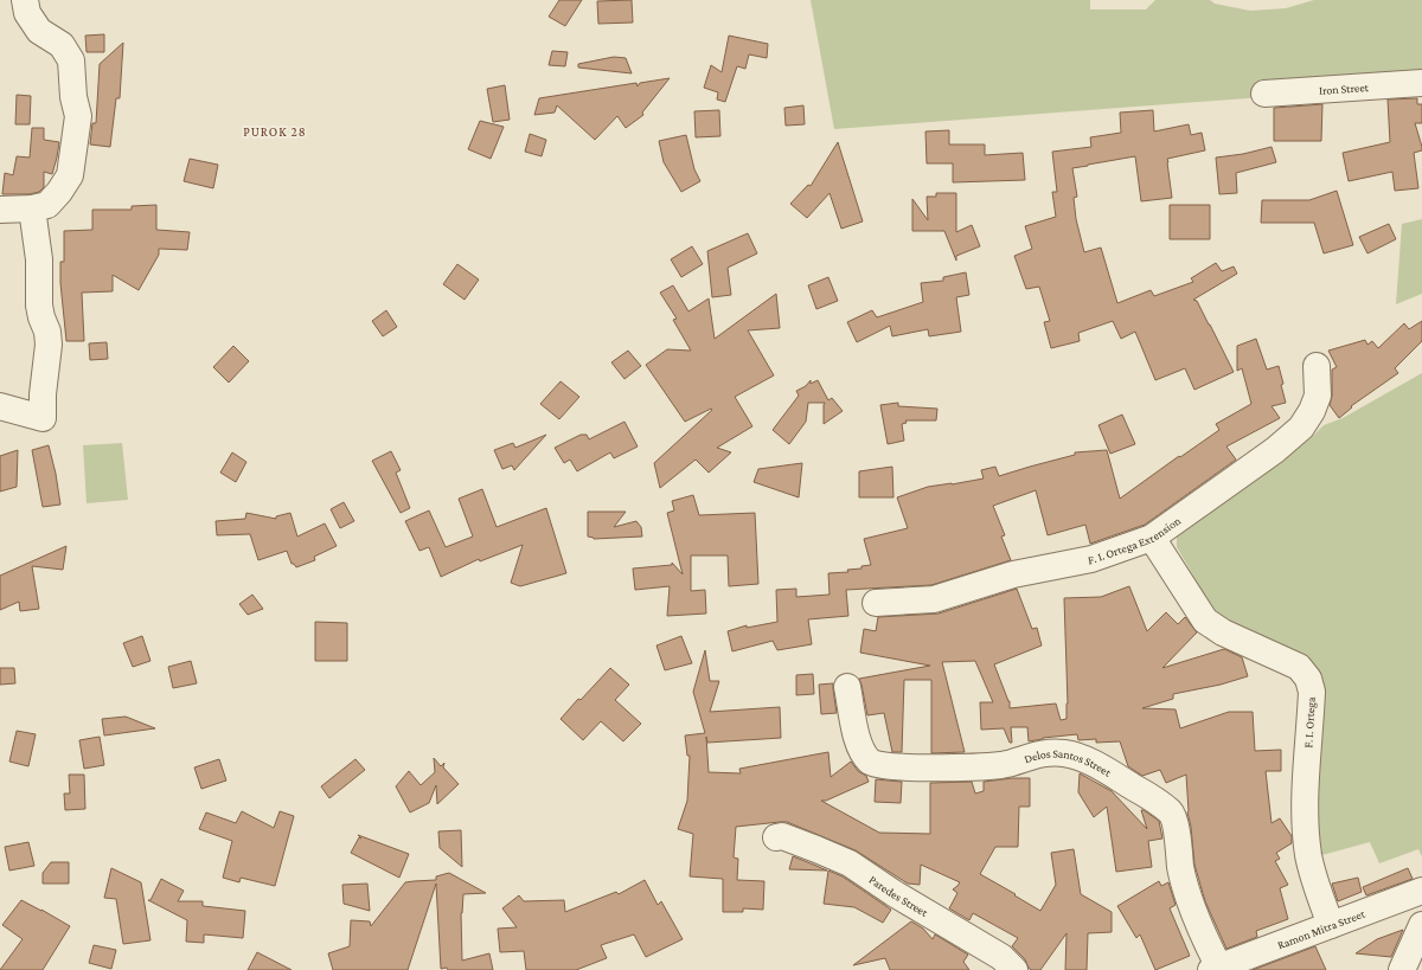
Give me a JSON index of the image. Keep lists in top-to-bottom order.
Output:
{
  "streets": {
    "street": [
      "Iron Street",
      "F. I. Ortega Extension",
      "F. I. Ortega",
      "Delos Santos Street",
      "Paredes Street",
      "Ramon Mitra Street"
    ]
  },
  "crossings": [
    ["F. I. Ortega Extension", "F. I. Ortega"],
    ["F. I. Ortega", "Ramon Mitra Street"],
    ["Delos Santos Street", "Ramon Mitra Street"]
  ],
  "districts": ["PUROK 28"]
}
